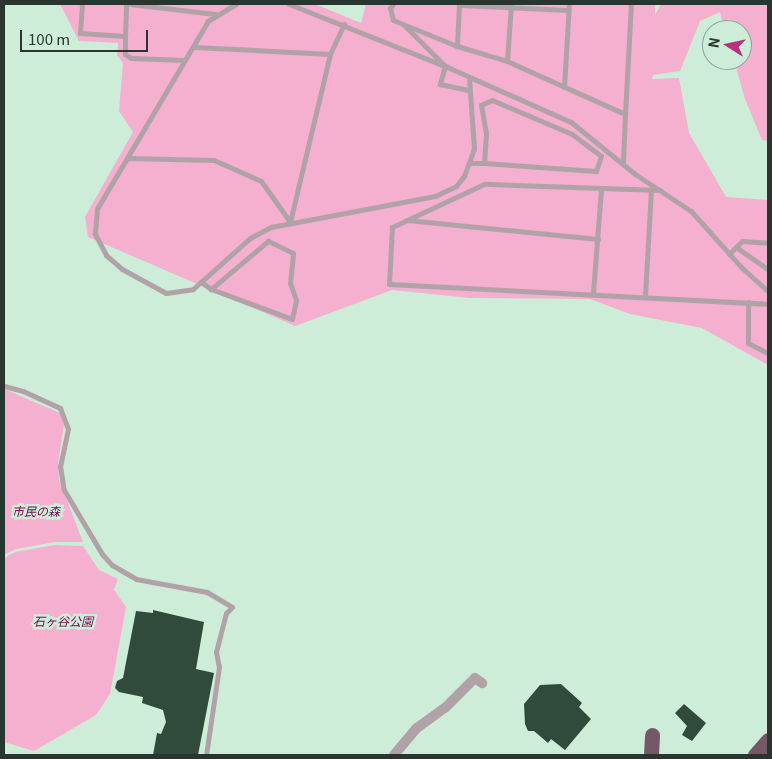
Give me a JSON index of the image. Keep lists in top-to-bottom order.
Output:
{
  "parks": ["市民の森", "石ヶ谷公園"],
  "scale_bar": "100 m",
  "north": "left"
}
